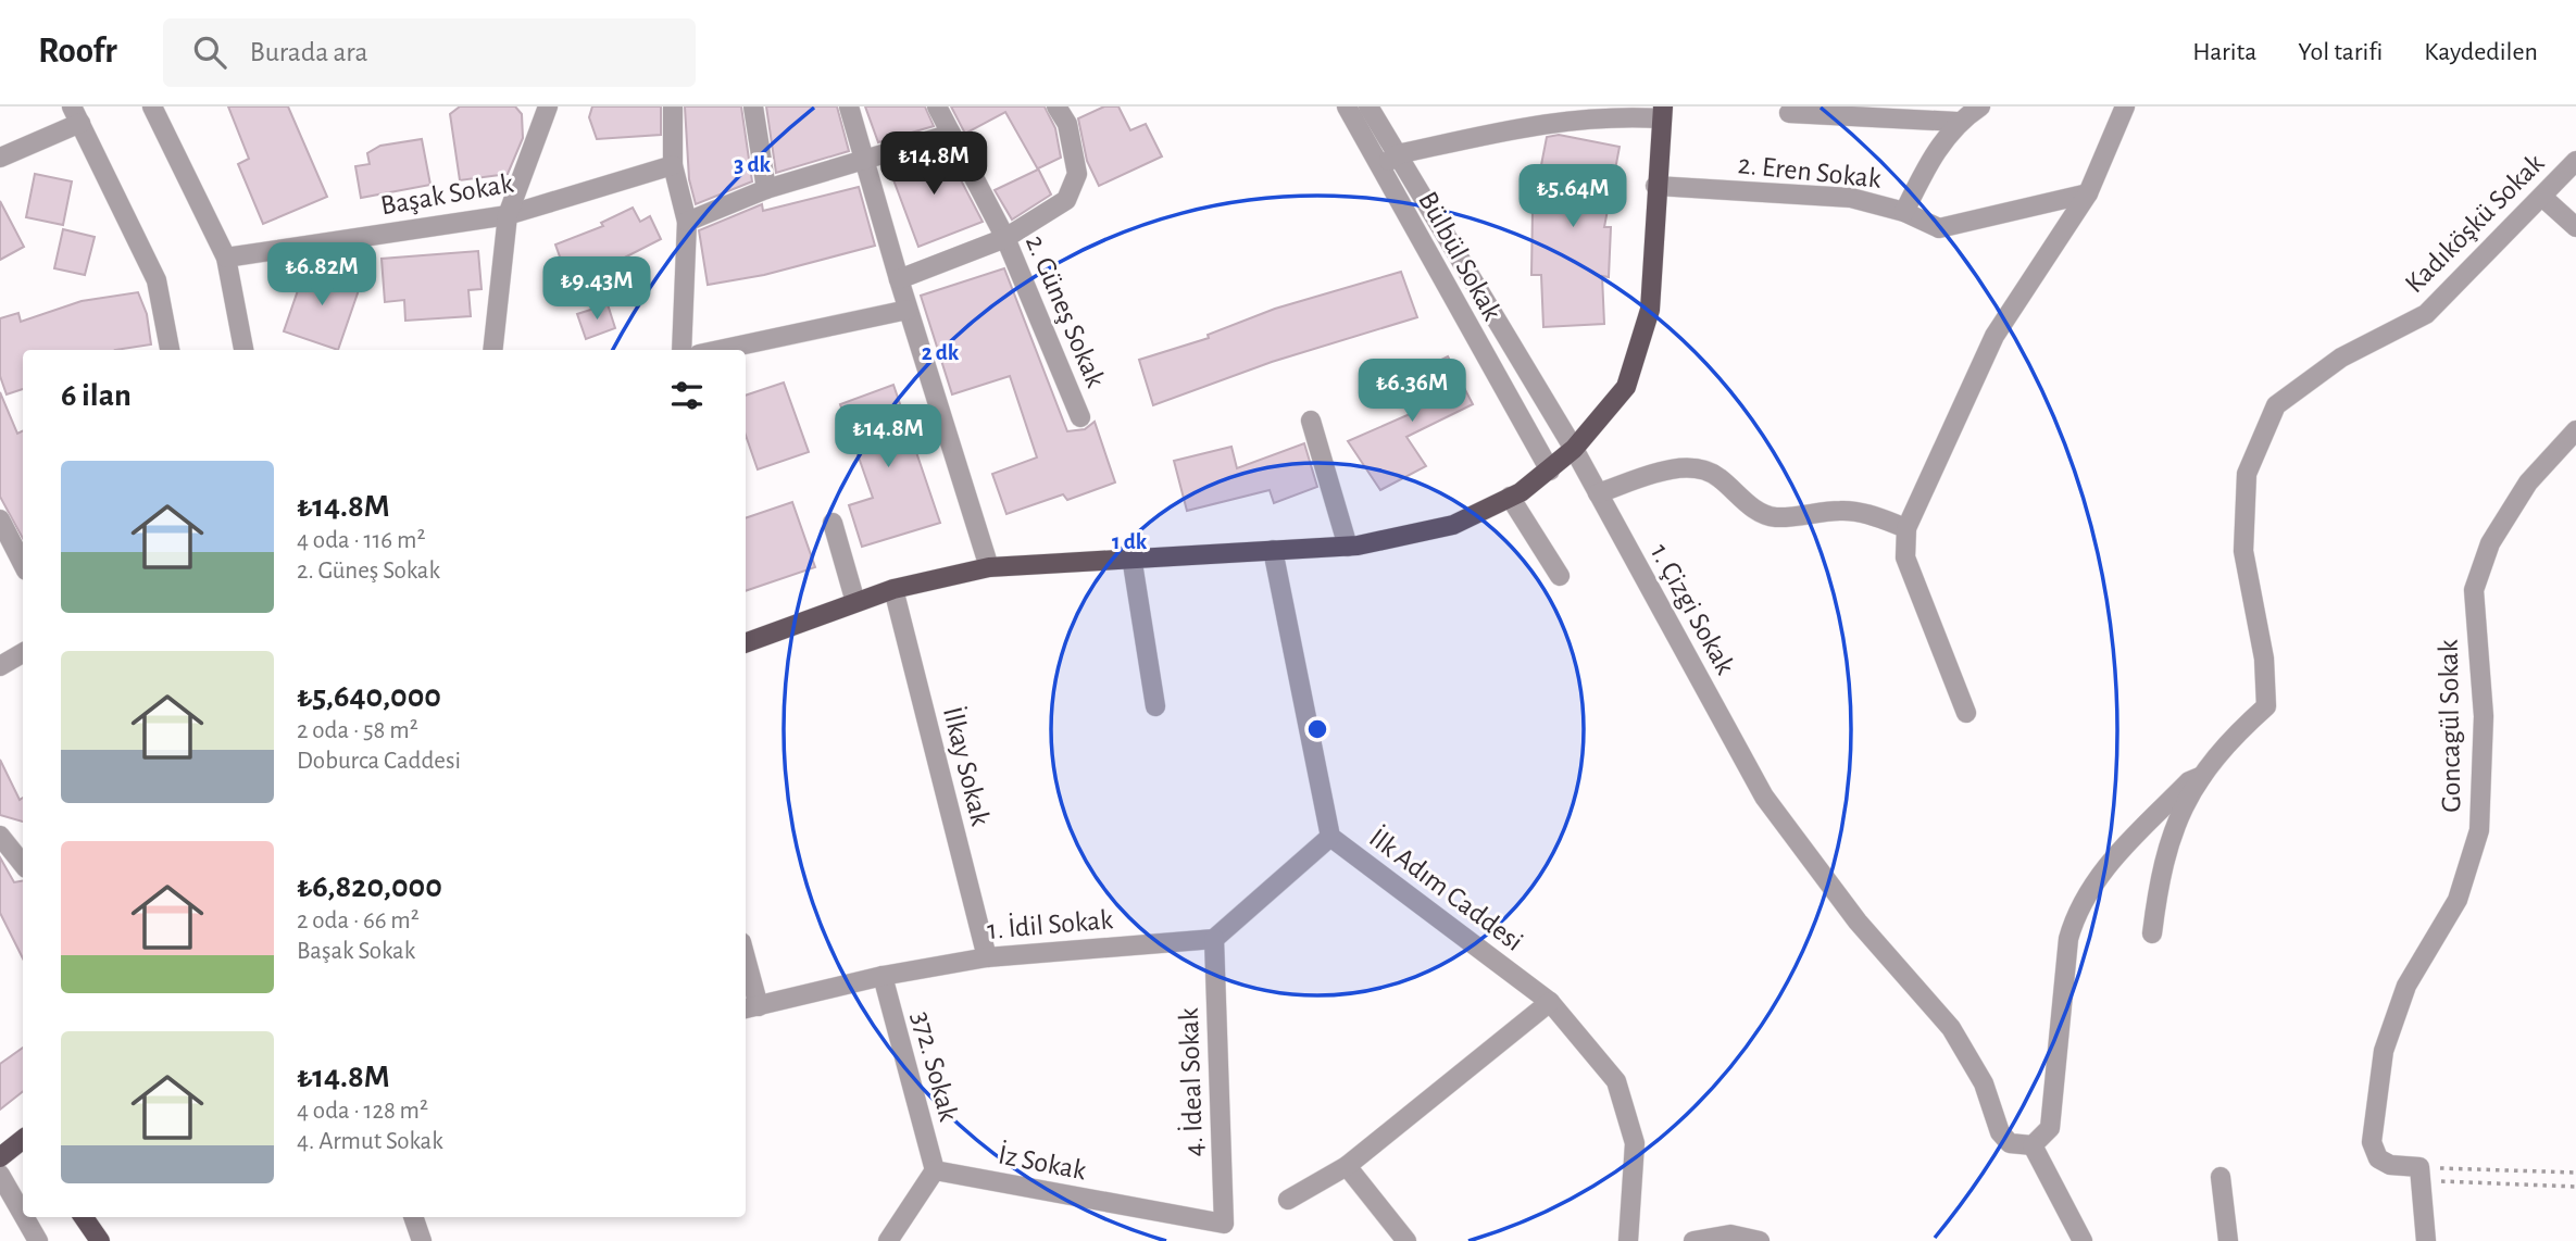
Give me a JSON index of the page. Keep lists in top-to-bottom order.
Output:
{
  "streets": {
    "street": [
      "2. Eren Sokak",
      "Başak Sokak",
      "Kadıköşkü Sokak",
      "Bülbül Sokak",
      "2. Güneş Sokak",
      "1. Çizgi Sokak",
      "Goncagül Sokak",
      "İlkay Sokak",
      "İlk Adım Caddesi",
      "1. İdil Sokak",
      "372. Sokak",
      "4. İdeal Sokak",
      "İz Sokak"
    ]
  },
  "crossings": [
    ["Bülbül Sokak", "1. Çizgi Sokak"],
    ["İlkay Sokak", "1. İdil Sokak"],
    ["1. İdil Sokak", "372. Sokak"],
    ["1. İdil Sokak", "4. İdeal Sokak"],
    ["372. Sokak", "İz Sokak"],
    ["4. İdeal Sokak", "İz Sokak"]
  ],
  "page": {
    "header": "Roofr",
    "search": "Burada ara",
    "nav": ["Harita", "Yol tarifi", "Kaydedilen"],
    "price": [
      "₺14.8M",
      "₺5.64M",
      "₺6.82M",
      "₺9.43M",
      "₺6.36M",
      "₺14.8M"
    ],
    "heading": "6 ilan",
    "list": [
      {
        "name": "₺14.8M",
        "note": "4 oda · 116 m² · 2. Güneş Sokak"
      },
      {
        "name": "₺5,640,000",
        "note": "2 oda · 58 m² · Doburca Caddesi"
      },
      {
        "name": "₺6,820,000",
        "note": "2 oda · 66 m² · Başak Sokak"
      },
      {
        "name": "₺14.8M",
        "note": "4 oda · 128 m² · 4. Armut Sokak"
      }
    ]
  },
  "rings": ["3 dk", "2 dk", "1 dk"]
}
